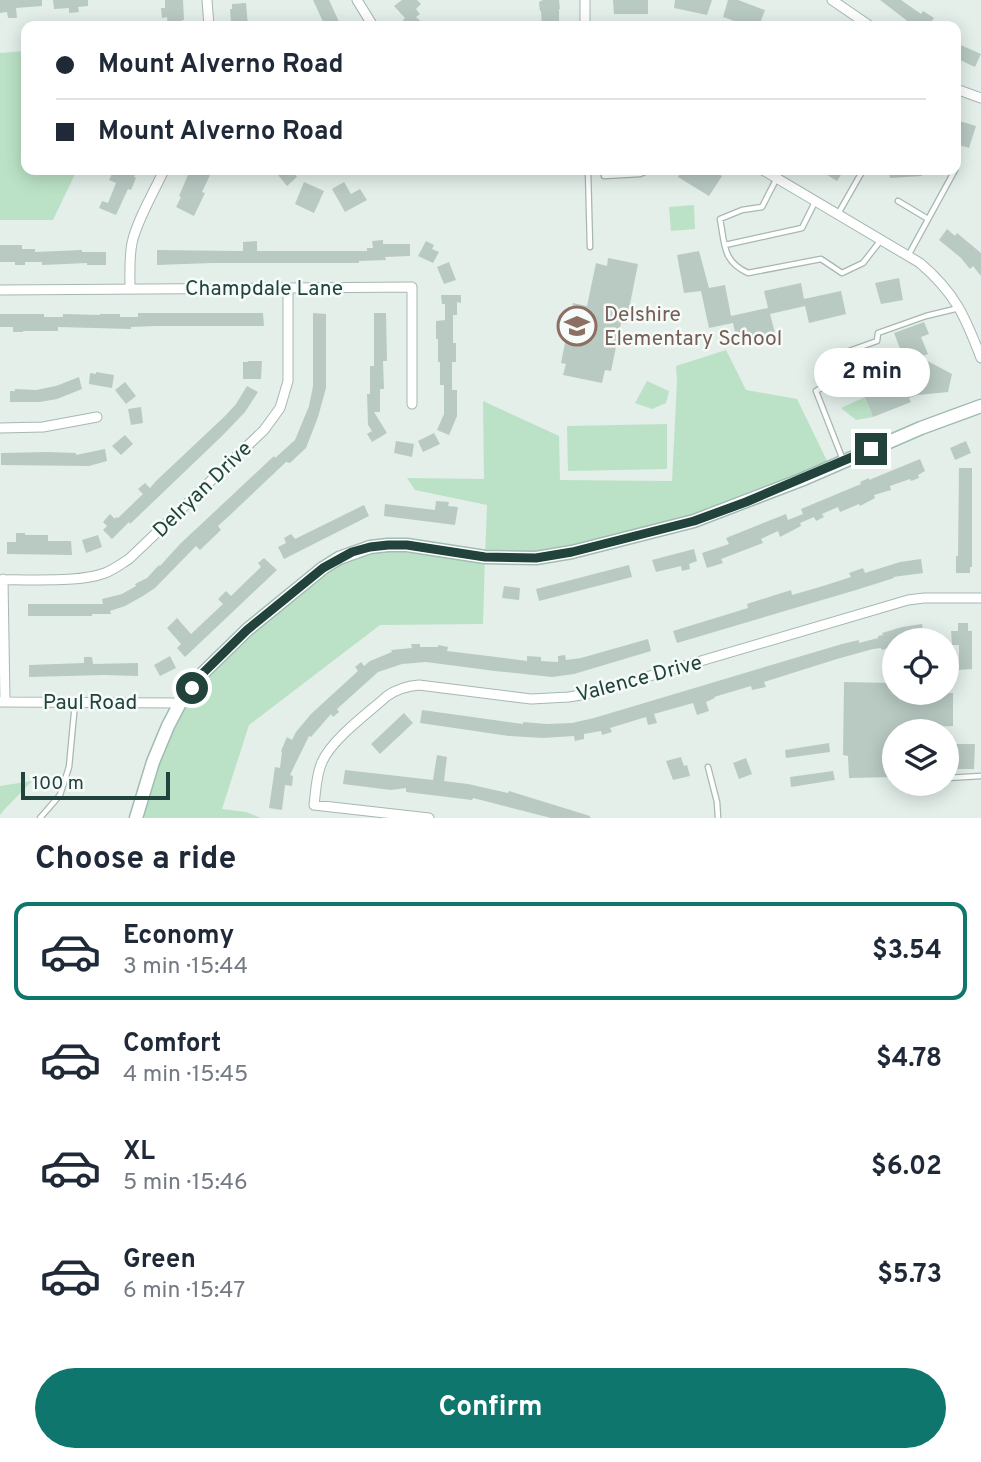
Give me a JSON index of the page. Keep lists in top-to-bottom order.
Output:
{
  "streets": {
    "street": [
      "Champdale Lane",
      "Delryan Drive",
      "Valence Drive",
      "Paul Road"
    ]
  },
  "crossings": [
    ["Champdale Lane", "Delryan Drive"]
  ],
  "places": {
    "school or university": ["Delshire Elementary School"]
  },
  "scale_bar": "100 m",
  "page": {
    "banner": ["Mount Alverno Road", "Mount Alverno Road"],
    "bubble": "2 min",
    "scale": "100 m",
    "heading": "Choose a ride",
    "list": [
      {
        "name": "Economy",
        "note": "3 min · 15:44",
        "value": "$3.54"
      },
      {
        "name": "Comfort",
        "note": "4 min · 15:45",
        "value": "$4.78"
      },
      {
        "name": "XL",
        "note": "5 min · 15:46",
        "value": "$6.02"
      },
      {
        "name": "Green",
        "note": "6 min · 15:47",
        "value": "$5.73"
      }
    ],
    "buttons": "Confirm"
  }
}
